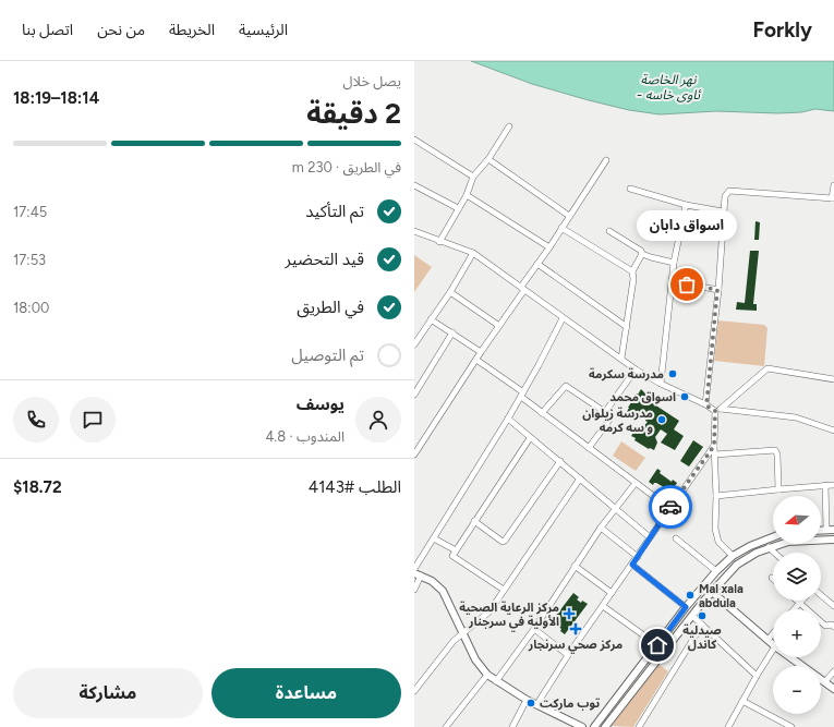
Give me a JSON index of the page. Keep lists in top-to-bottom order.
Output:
{
  "water": ["نهر الخاصة - ئاوی خاسە"],
  "places": {
    "other": [
      "اسواق دابان",
      "مدرسة سكرمة",
      "اسواق محمد",
      "مدرسة زيلوان و سه كرمه",
      "Mal xala abdula",
      "صيدلية كاندل",
      "توب ماركت"
    ],
    "health": ["مركز الرعاية الصحية الأولية في سرجنار", "مركز صحي سرنجار"]
  },
  "north": "left",
  "page": {
    "header": "Forkly",
    "nav": [
      "الرئيسية",
      "الخريطة",
      "من نحن",
      "اتصل بنا"
    ],
    "heading": ["2 دقيقة", "يصل خلال", "18:14–18:19"],
    "panel": [
      "يوسف",
      "المندوب · 4.8",
      "الطلب #4143",
      "$18.72"
    ],
    "bar": "في الطريق · 230 m",
    "list": [
      ["تم التأكيد", "17:45"],
      ["قيد التحضير", "17:53"],
      ["في الطريق", "18:00"],
      "تم التوصيل"
    ],
    "bubble": "اسواق دابان",
    "map_buttons": ["+", "−"],
    "buttons": ["مساعدة", "مشاركة"]
  }
}
